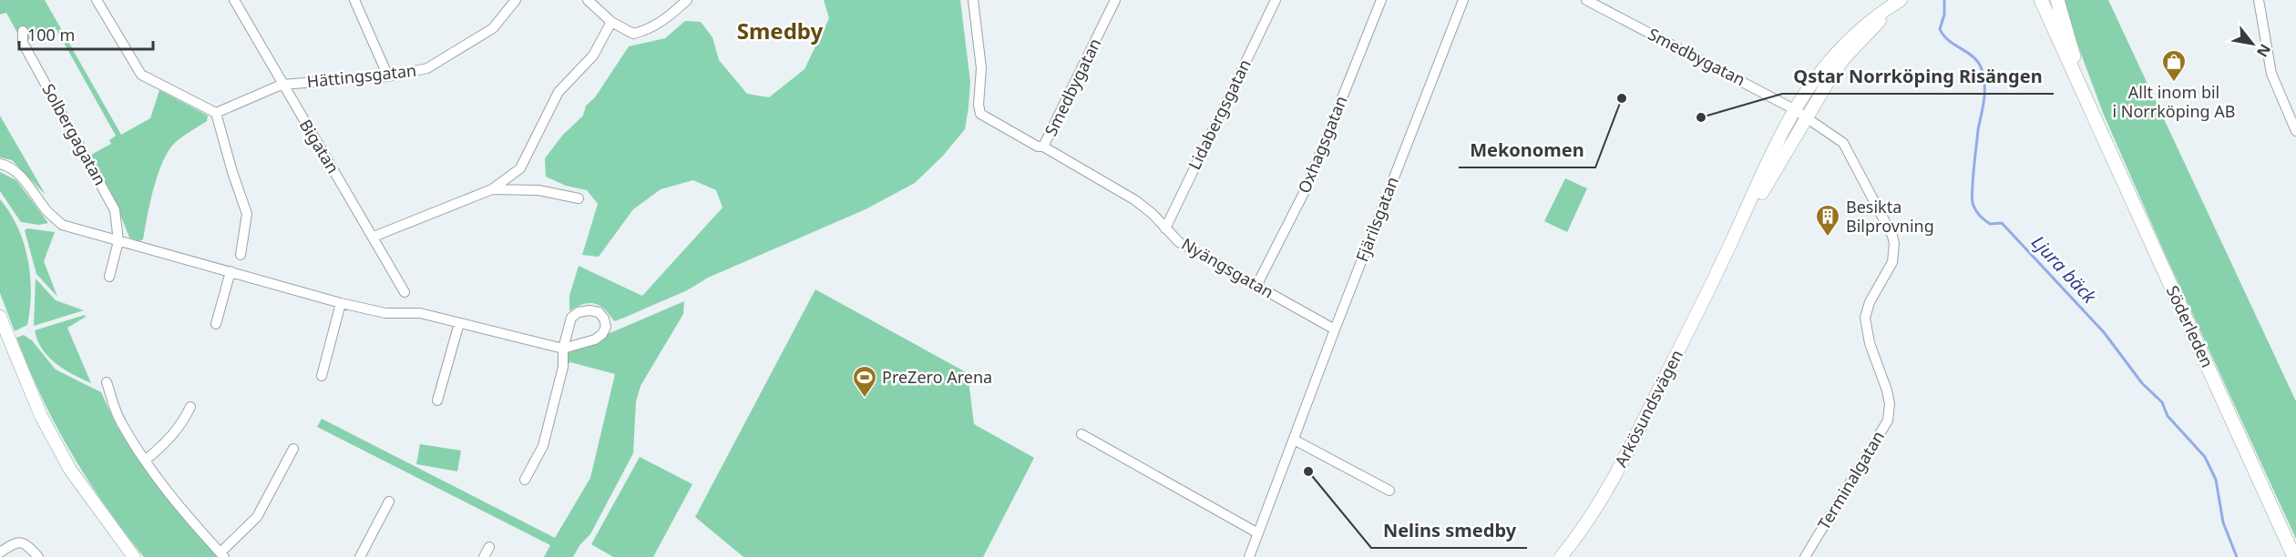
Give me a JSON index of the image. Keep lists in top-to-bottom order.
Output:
{
  "streets": {
    "main road": ["Söderleden", "Arkösundsvägen"],
    "street": [
      "Smedbygatan",
      "Hättingsgatan",
      "Lidabergsgatan",
      "Solbergagatan",
      "Oxhagsgatan",
      "Bigatan",
      "Fjärilsgatan",
      "Nyängsgatan",
      "Terminalgatan"
    ]
  },
  "crossings": [
    ["Smedbygatan", "Nyängsgatan"],
    ["Smedbygatan", "Arkösundsvägen"],
    ["Smedbygatan", "Terminalgatan"],
    ["Hättingsgatan", "Bigatan"],
    ["Lidabergsgatan", "Nyängsgatan"],
    ["Oxhagsgatan", "Nyängsgatan"],
    ["Fjärilsgatan", "Nyängsgatan"],
    ["Arkösundsvägen", "Terminalgatan"]
  ],
  "districts": ["Smedby"],
  "water": ["Ljura bäck"],
  "places": {
    "shop": ["Allt inom bil i Norrköping AB"],
    "other": ["Mekonomen", "Qstar Norrköping Risängen", "Nelins smedby"],
    "building": ["Besikta Bilprovning"],
    "sports": ["PreZero Arena"]
  },
  "scale_bar": "100 m",
  "north": "bottom right"
}
